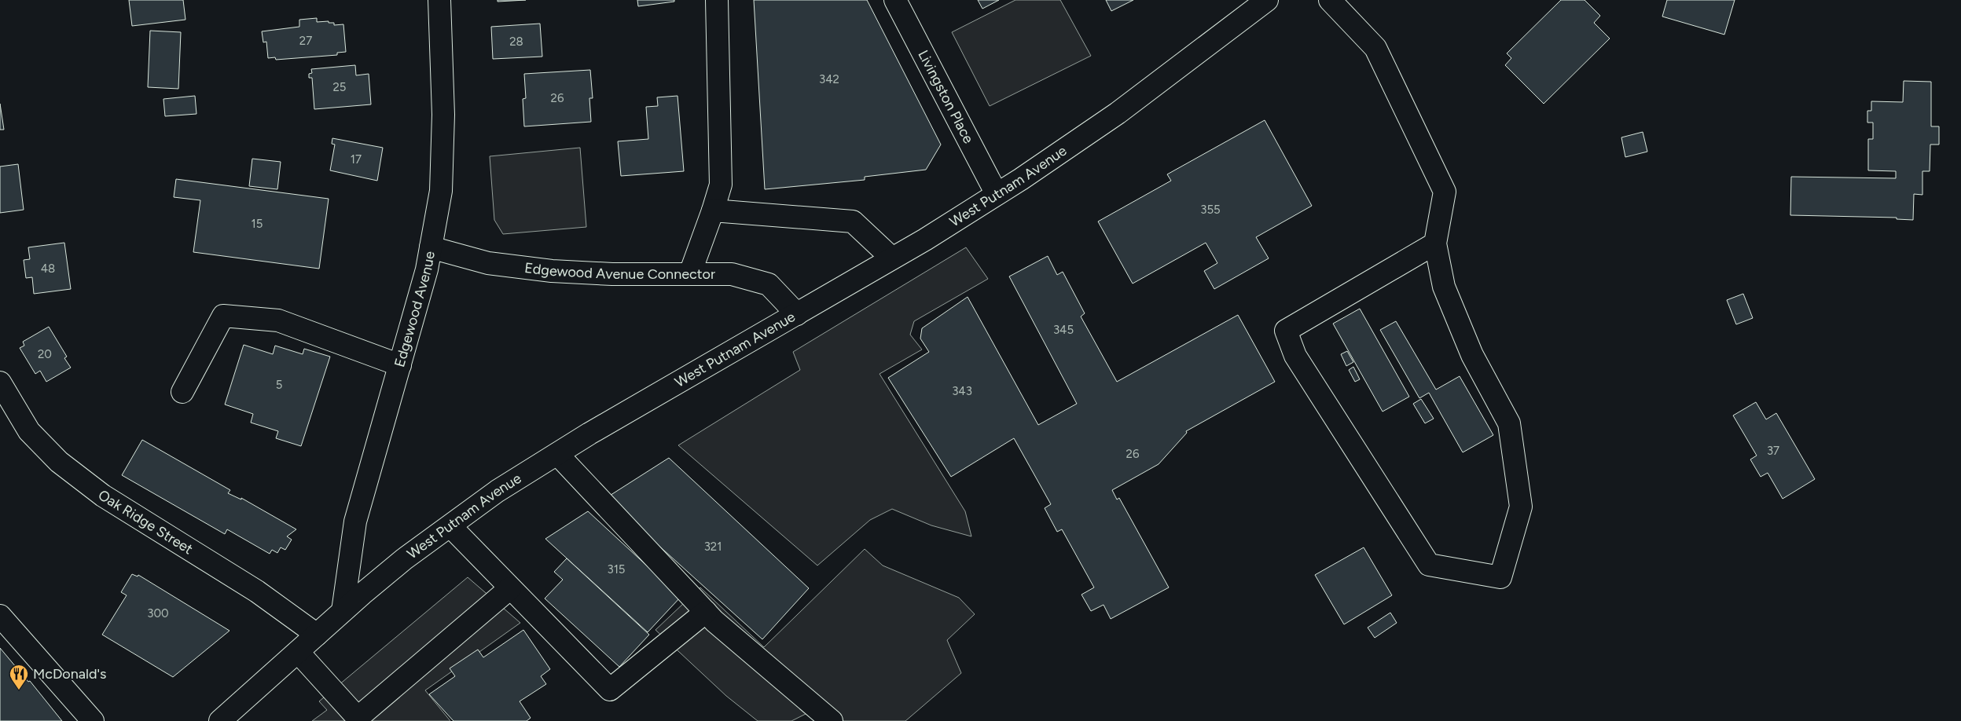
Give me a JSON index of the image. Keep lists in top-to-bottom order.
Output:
{
  "streets": {
    "street": [
      "Livingston Place",
      "West Putnam Avenue",
      "Edgewood Avenue Connector",
      "Edgewood Avenue",
      "Oak Ridge Street"
    ]
  },
  "crossings": [
    ["Livingston Place", "West Putnam Avenue"],
    ["West Putnam Avenue", "Edgewood Avenue Connector"],
    ["West Putnam Avenue", "Edgewood Avenue"],
    ["West Putnam Avenue", "Oak Ridge Street"],
    ["Edgewood Avenue Connector", "Edgewood Avenue"]
  ],
  "places": {
    "restaurant": ["McDonald's"]
  },
  "house_numbers": [
    "27",
    "28",
    "342",
    "25",
    "26",
    "17",
    "355",
    "15",
    "48",
    "345",
    "20",
    "5",
    "343",
    "37",
    "26",
    "321",
    "315",
    "300"
  ]
}
